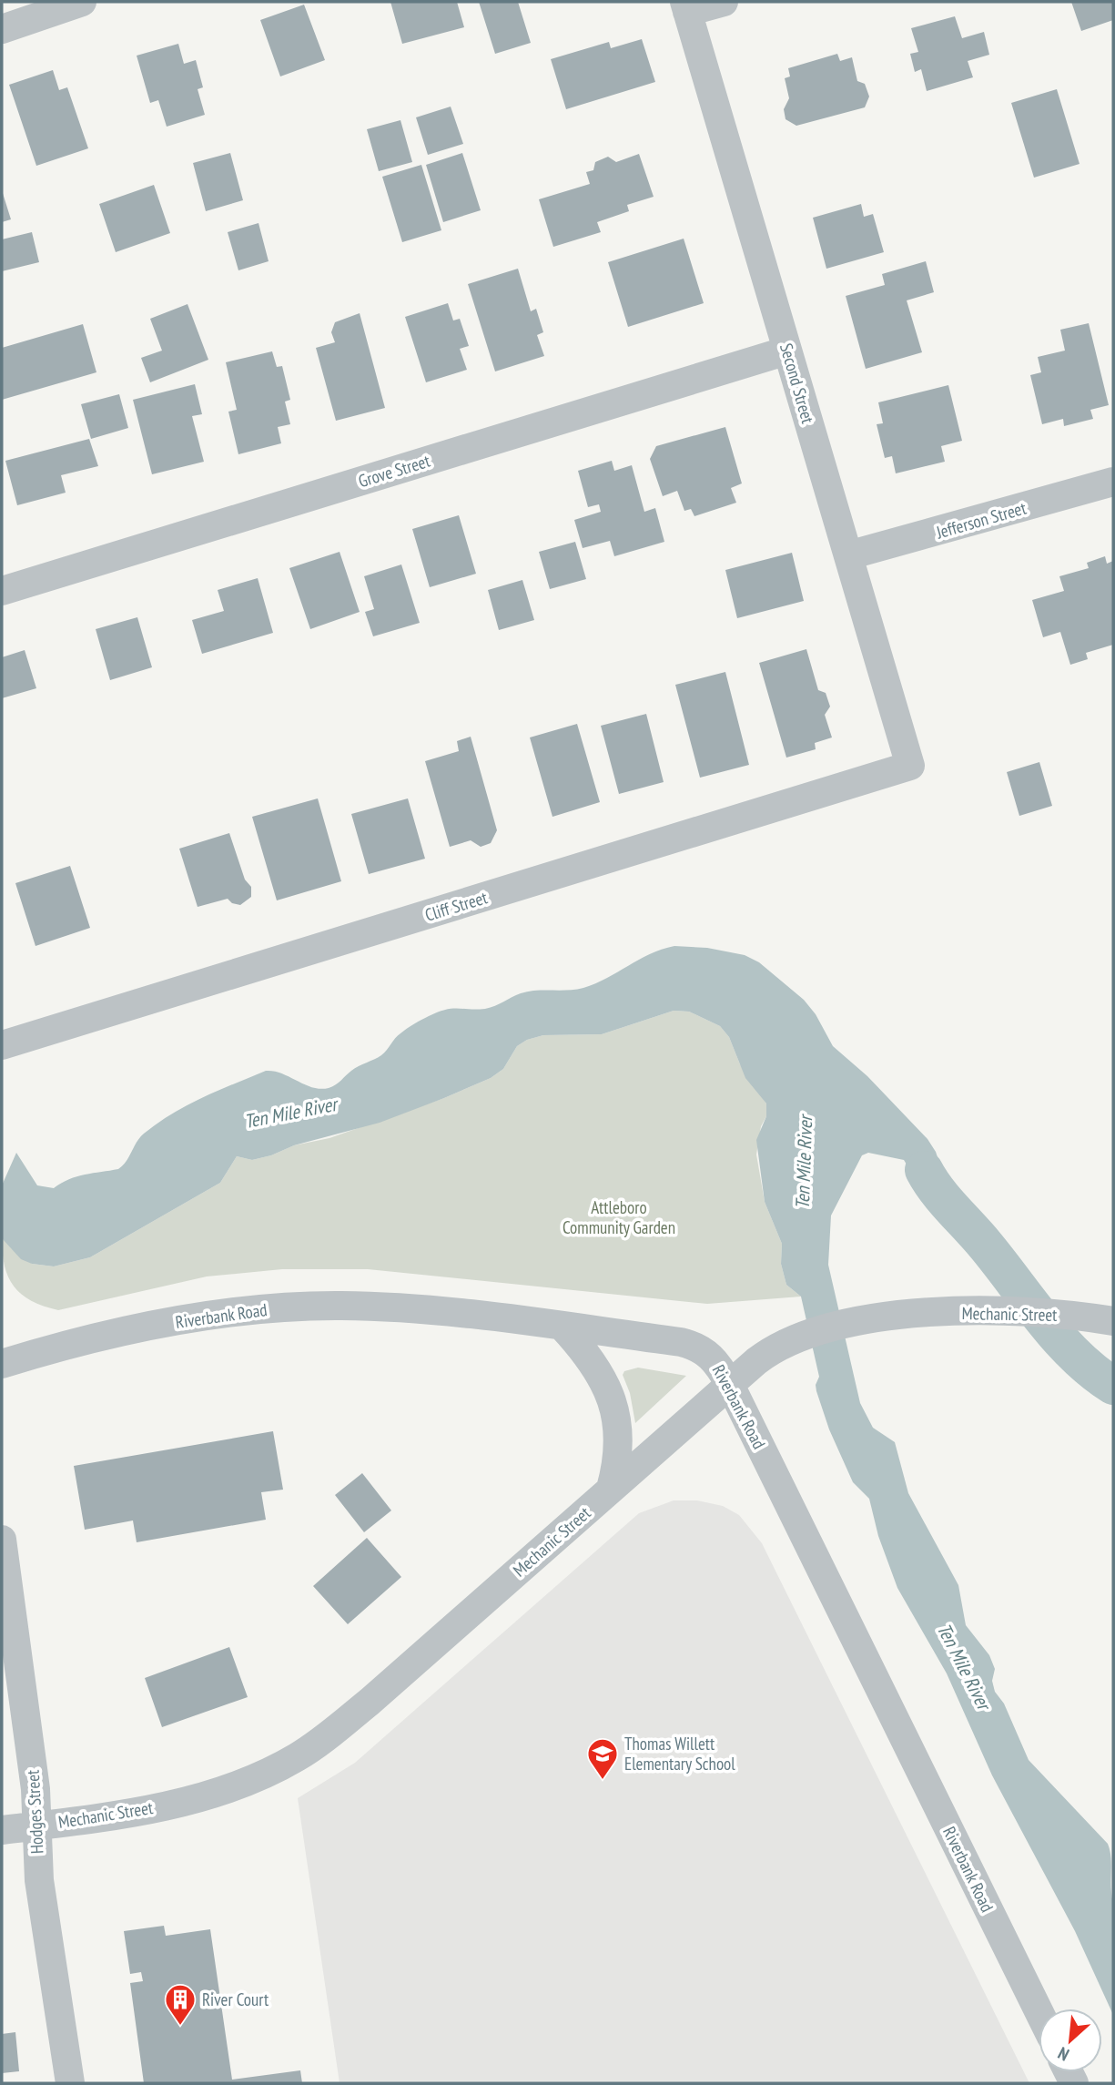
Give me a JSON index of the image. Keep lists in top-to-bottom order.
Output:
{
  "streets": {
    "street": [
      "Second Street",
      "Grove Street",
      "Jefferson Street",
      "Cliff Street",
      "Mechanic Street",
      "Riverbank Road",
      "Hodges Street"
    ]
  },
  "crossings": [
    ["Second Street", "Grove Street"],
    ["Second Street", "Jefferson Street"],
    ["Second Street", "Cliff Street"],
    ["Mechanic Street", "Riverbank Road"],
    ["Mechanic Street", "Hodges Street"]
  ],
  "water": ["Ten Mile River"],
  "parks": ["Attleboro Community Garden"],
  "places": {
    "school or university": ["Thomas Willett Elementary School"],
    "building": ["River Court"]
  },
  "north": "bottom left"
}
